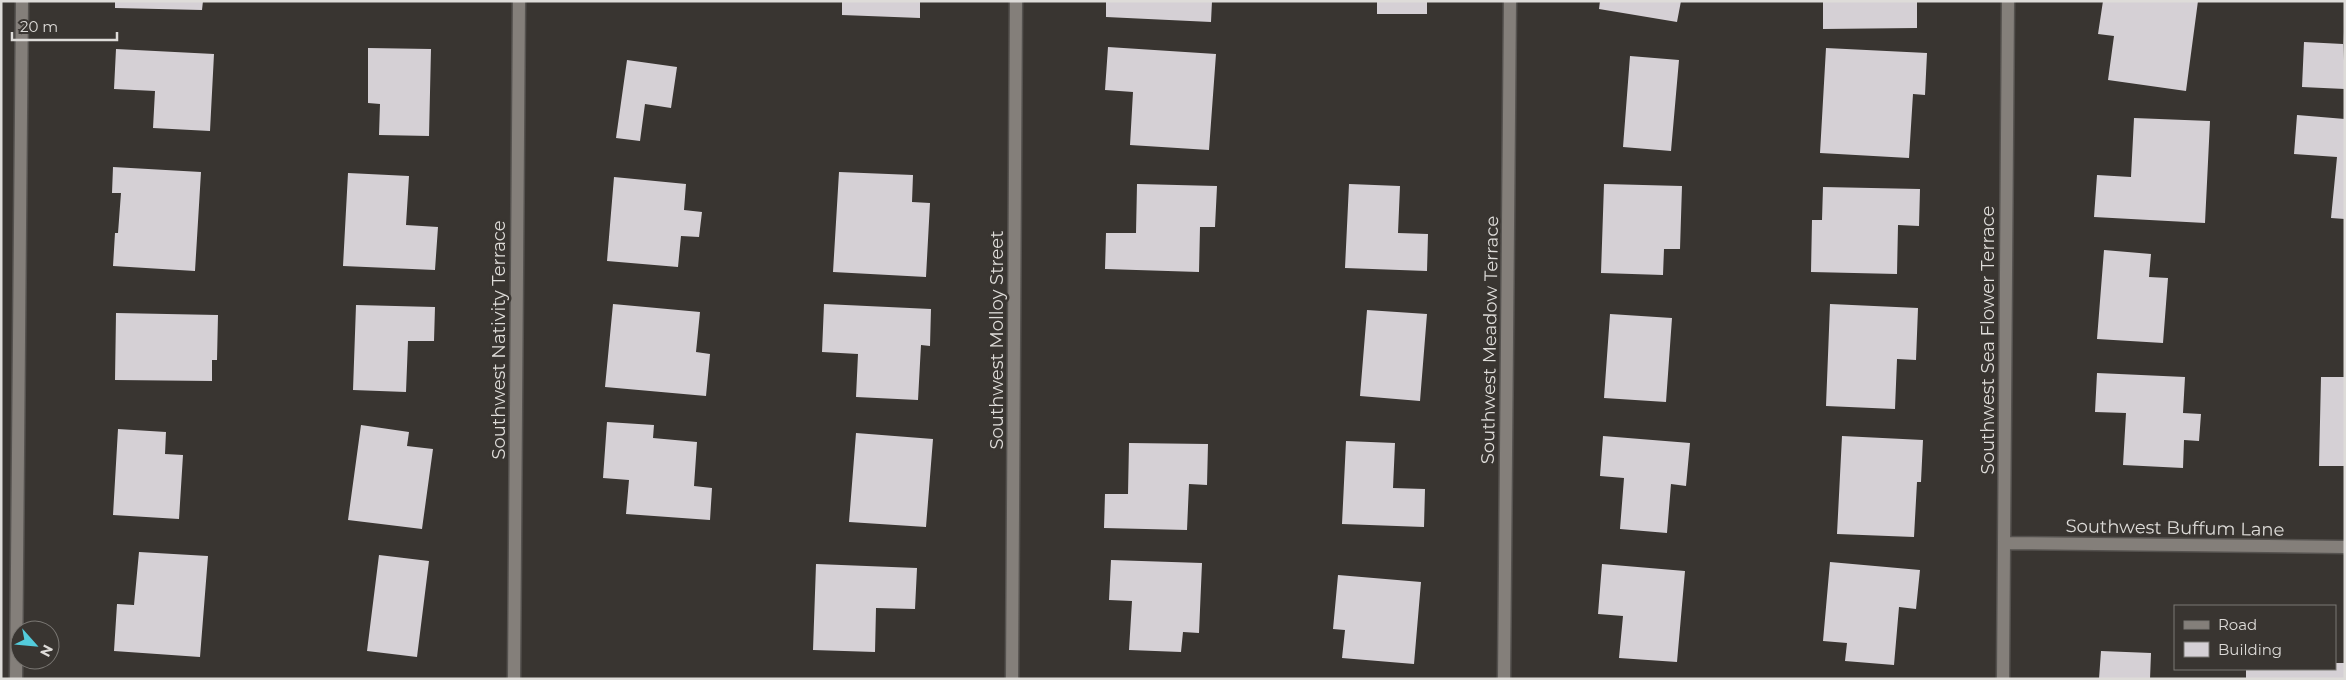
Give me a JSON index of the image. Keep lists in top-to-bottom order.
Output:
{
  "streets": {
    "street": [
      "Southwest Nativity Terrace",
      "Southwest Molloy Street",
      "Southwest Meadow Terrace",
      "Southwest Sea Flower Terrace",
      "Southwest Buffum Lane"
    ]
  },
  "crossings": [
    ["Southwest Sea Flower Terrace", "Southwest Buffum Lane"]
  ],
  "legend": ["Road", "Building"],
  "scale_bar": "20 m",
  "north": "bottom right"
}
